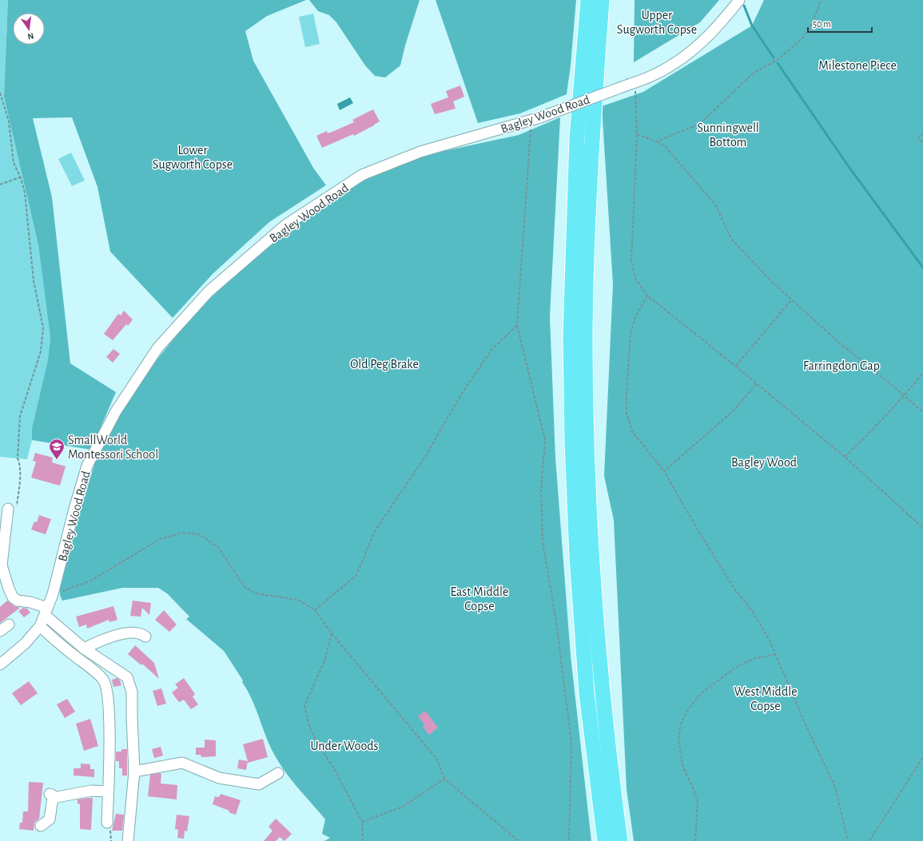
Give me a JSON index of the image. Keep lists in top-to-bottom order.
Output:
{
  "streets": {
    "street": ["Bagley Wood Road"]
  },
  "parks": [
    "Upper Sugworth Copse",
    "Milestone Piece",
    "Sunningwell Bottom",
    "Lower Sugworth Copse",
    "Old Peg Brake",
    "Farringdon Gap",
    "Bagley Wood",
    "East Middle Copse",
    "West Middle Copse",
    "Under Woods"
  ],
  "places": {
    "school or university": ["SmallWorld Montessori School"]
  },
  "scale_bar": "50 m",
  "north": "bottom"
}
